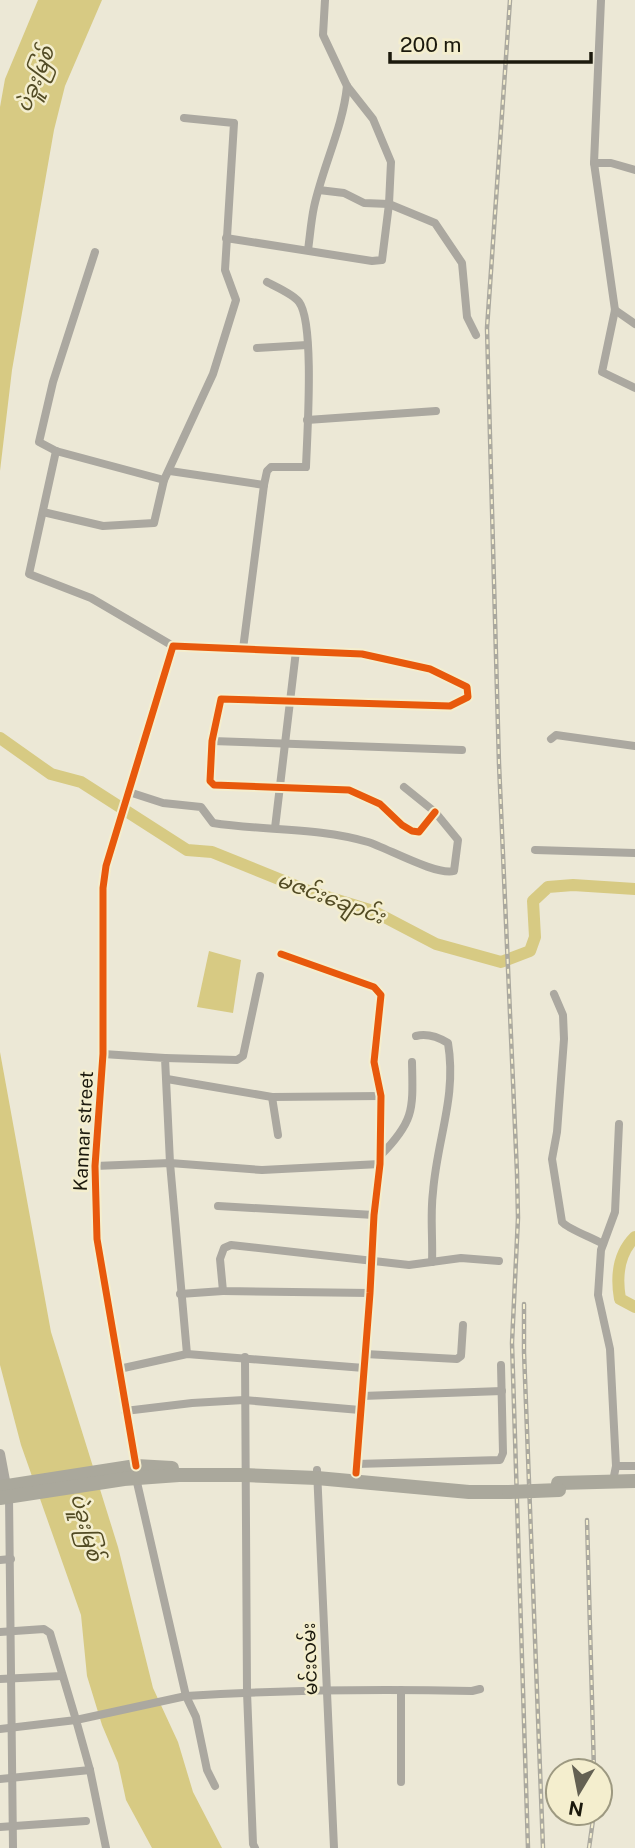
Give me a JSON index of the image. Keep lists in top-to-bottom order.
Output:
{
  "streets": {
    "street": ["Kannar street", "မင်းလမ်း"]
  },
  "water": ["ပဲခူးမြစ်", "မဇင်းချောင်း"],
  "scale_bar": "200 m",
  "north": "bottom"
}
